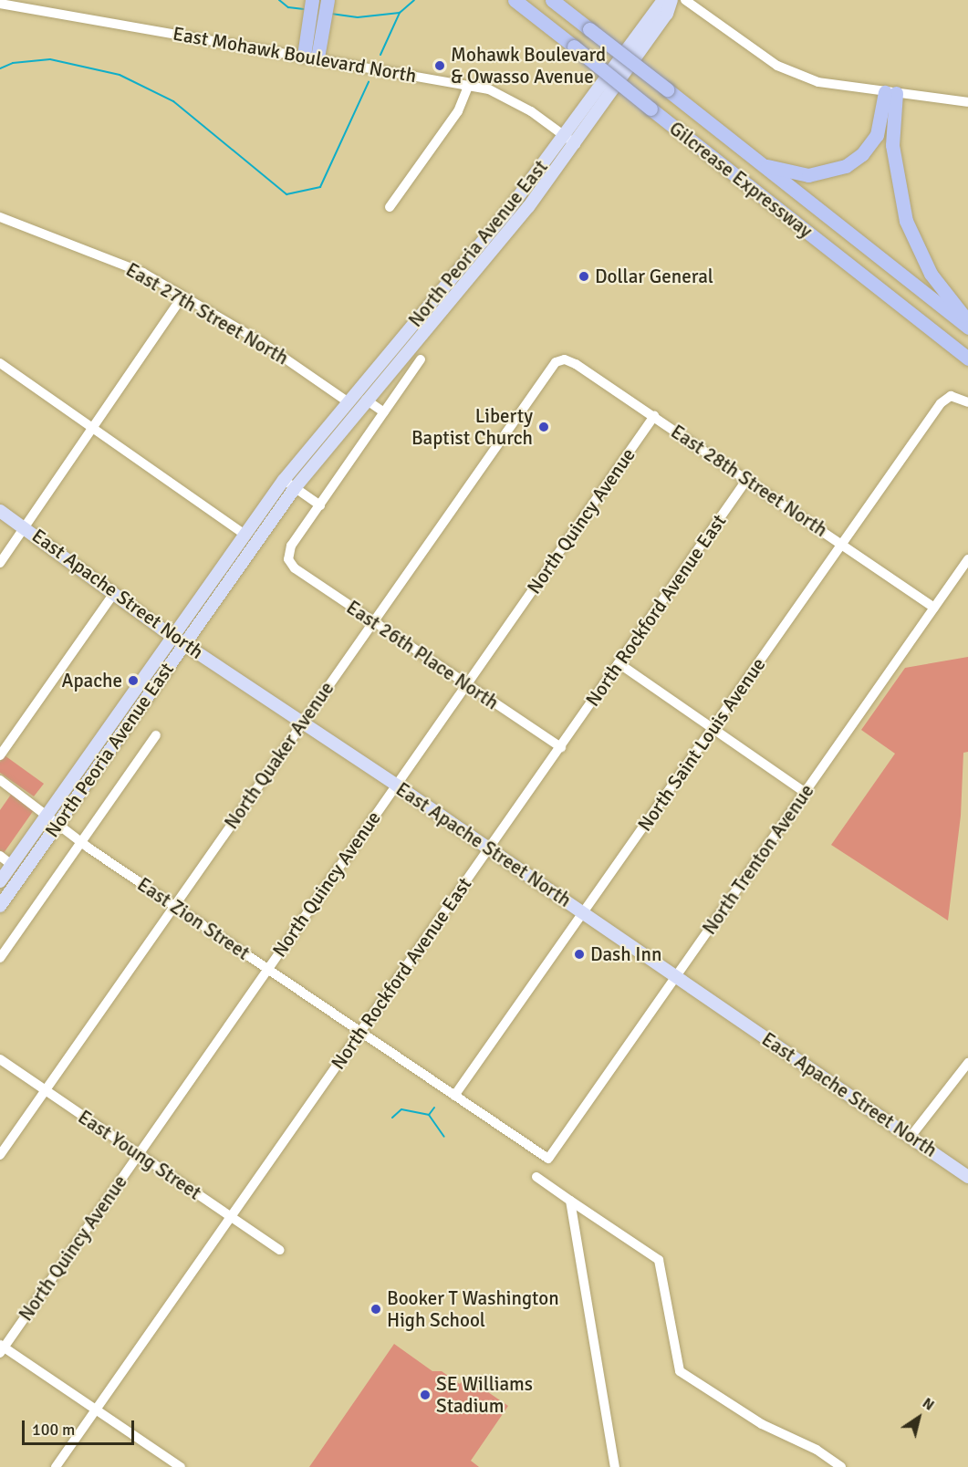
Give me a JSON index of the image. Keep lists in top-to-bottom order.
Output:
{
  "streets": {
    "highway": ["Gilcrease Expressway"],
    "main road": ["North Peoria Avenue East", "East Apache Street North"],
    "street": [
      "East Mohawk Boulevard North",
      "East 27th Street North",
      "East 28th Street North",
      "North Quincy Avenue",
      "North Rockford Avenue East",
      "East 26th Place North",
      "North Saint Louis Avenue",
      "North Quaker Avenue",
      "North Trenton Avenue",
      "East Zion Street",
      "East Young Street"
    ]
  },
  "crossings": [
    ["East Mohawk Boulevard North", "North Peoria Avenue East"],
    ["North Peoria Avenue East", "East 27th Street North"],
    ["North Peoria Avenue East", "East Apache Street North"],
    ["North Peoria Avenue East", "East 26th Place North"],
    ["North Peoria Avenue East", "East Zion Street"],
    ["East 28th Street North", "North Quincy Avenue"],
    ["East 28th Street North", "North Rockford Avenue East"],
    ["East 28th Street North", "North Saint Louis Avenue"],
    ["East 28th Street North", "North Quaker Avenue"],
    ["East 28th Street North", "North Trenton Avenue"],
    ["North Quincy Avenue", "East Apache Street North"],
    ["North Quincy Avenue", "East 26th Place North"],
    ["North Quincy Avenue", "East Zion Street"],
    ["North Quincy Avenue", "East Young Street"],
    ["East Apache Street North", "North Rockford Avenue East"],
    ["East Apache Street North", "North Saint Louis Avenue"],
    ["East Apache Street North", "North Quaker Avenue"],
    ["East Apache Street North", "North Trenton Avenue"],
    ["North Rockford Avenue East", "East 26th Place North"],
    ["North Rockford Avenue East", "East Zion Street"],
    ["North Rockford Avenue East", "East Young Street"],
    ["East 26th Place North", "North Quaker Avenue"],
    ["North Saint Louis Avenue", "East Zion Street"],
    ["North Quaker Avenue", "East Zion Street"],
    ["North Quaker Avenue", "East Young Street"],
    ["North Trenton Avenue", "East Zion Street"]
  ],
  "places": [
    "Mohawk Boulevard & Owasso Avenue",
    "Dollar General",
    "Liberty Baptist Church",
    "Apache",
    "Dash Inn",
    "Booker T Washington High School",
    "SE Williams Stadium"
  ],
  "scale_bar": "100 m",
  "north": "top right"
}
